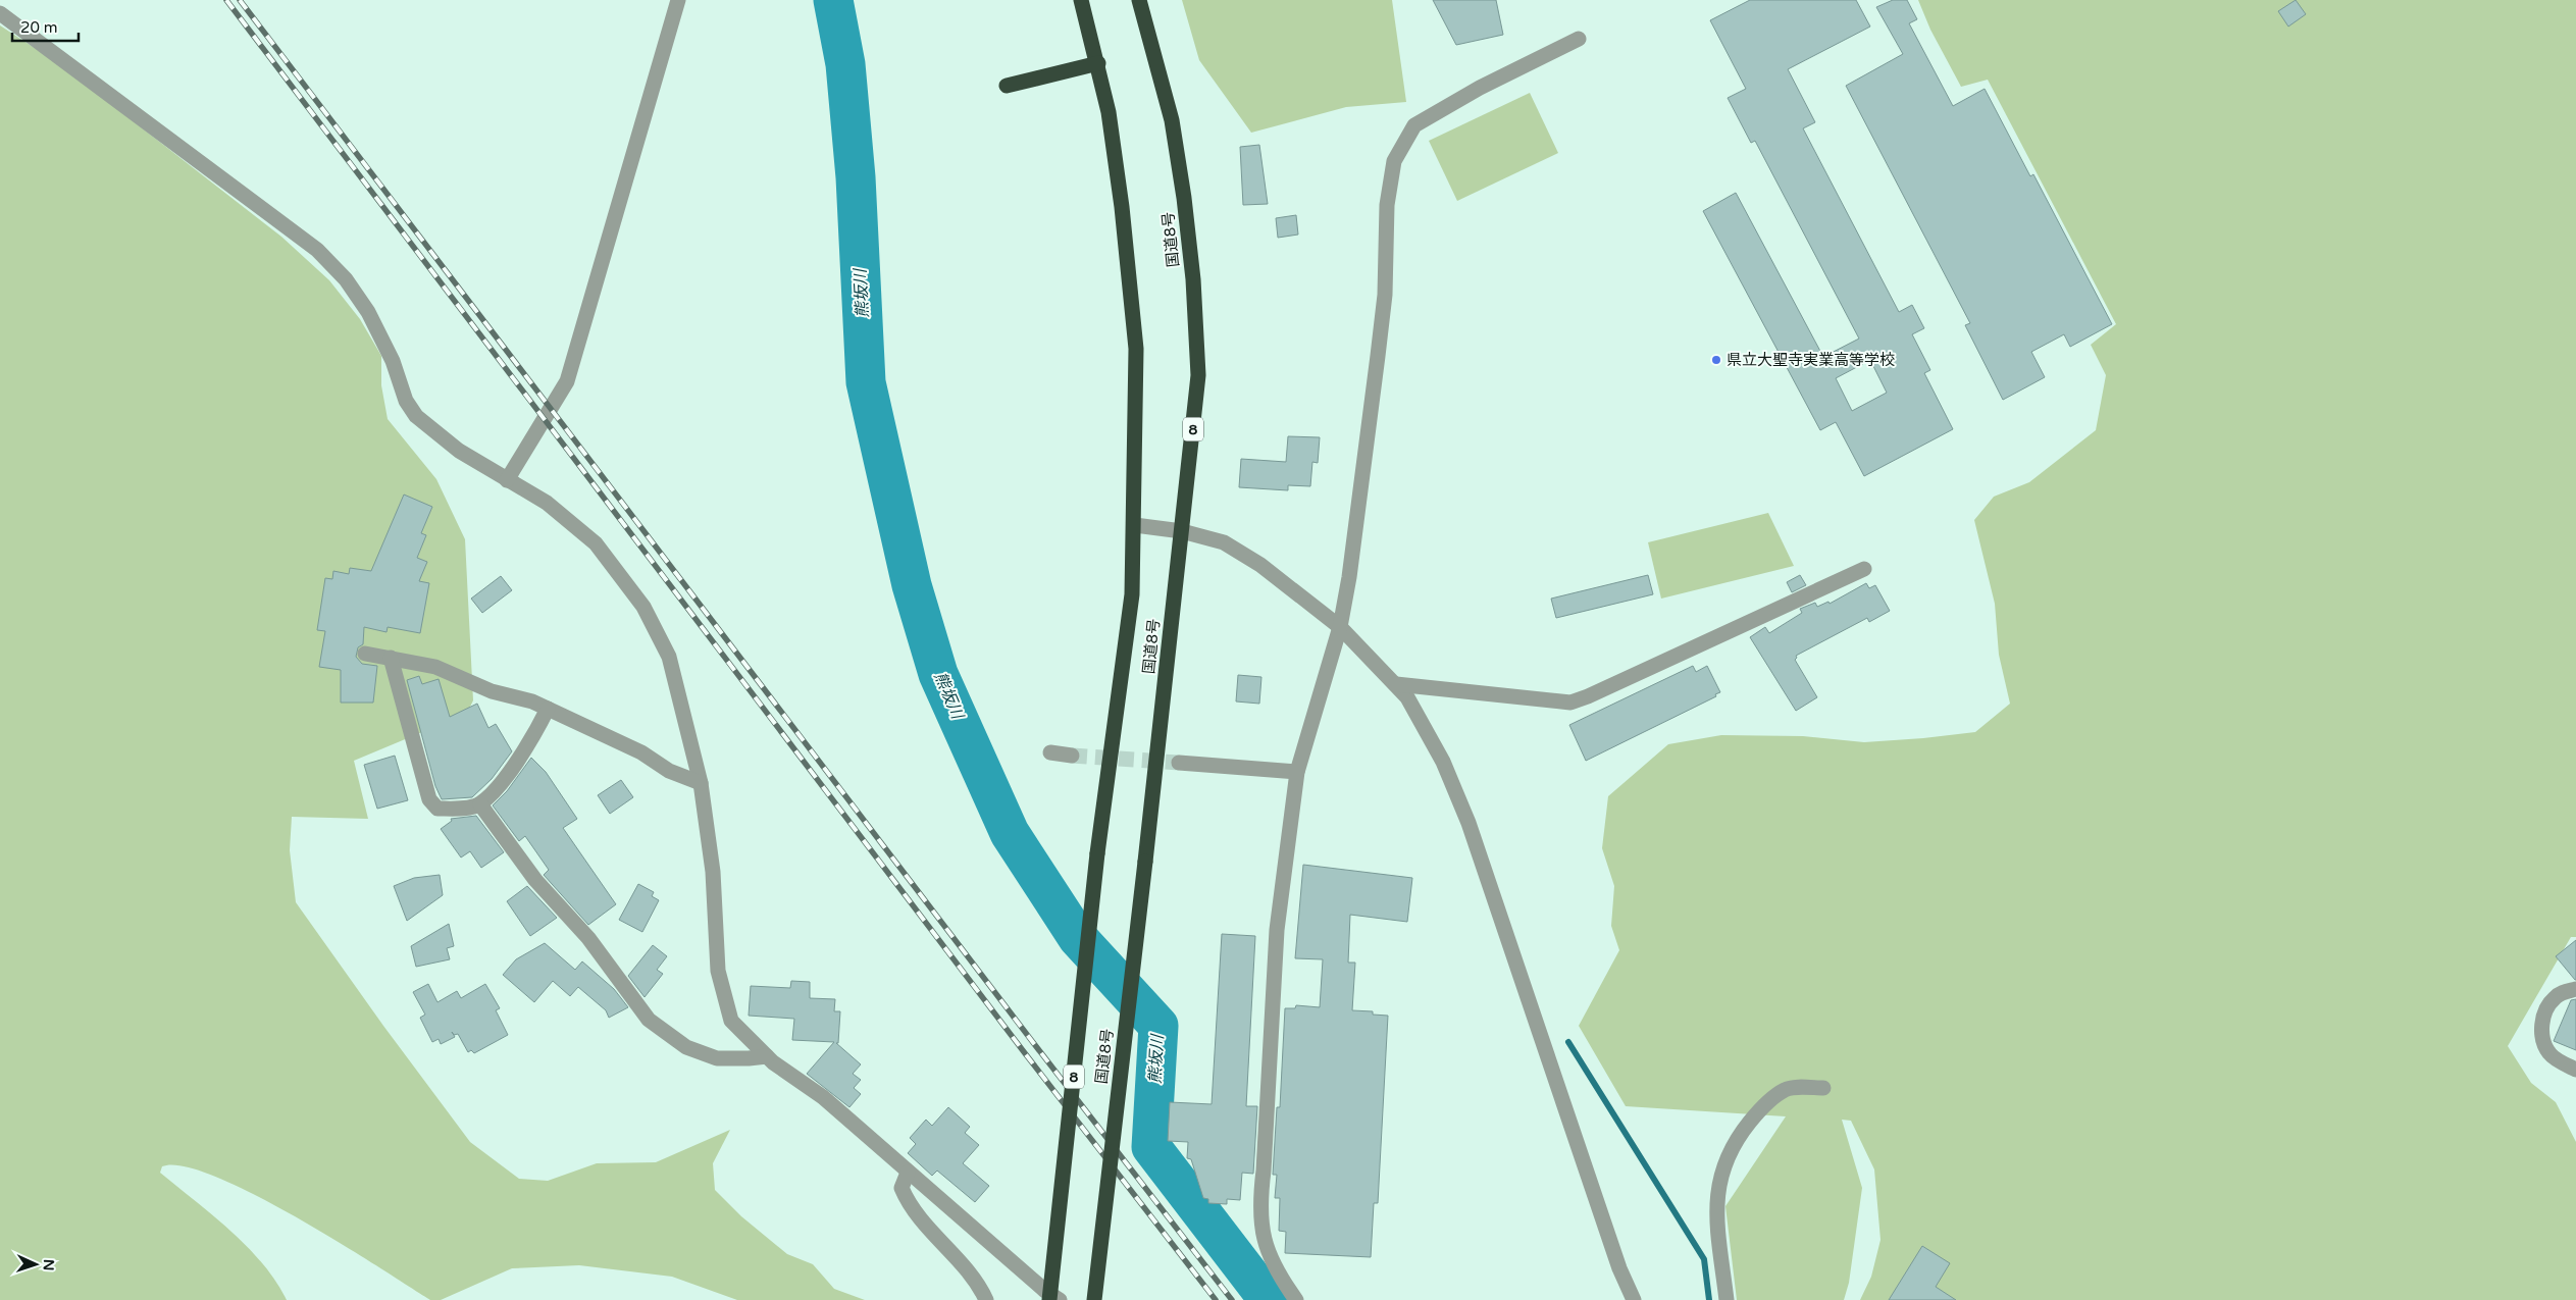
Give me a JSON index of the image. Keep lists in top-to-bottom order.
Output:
{
  "streets": {
    "highway": ["国道8号", "8"]
  },
  "water": ["熊坂川"],
  "places": ["県立大聖寺実業高等学校"],
  "scale_bar": "20 m",
  "north": "right"
}
